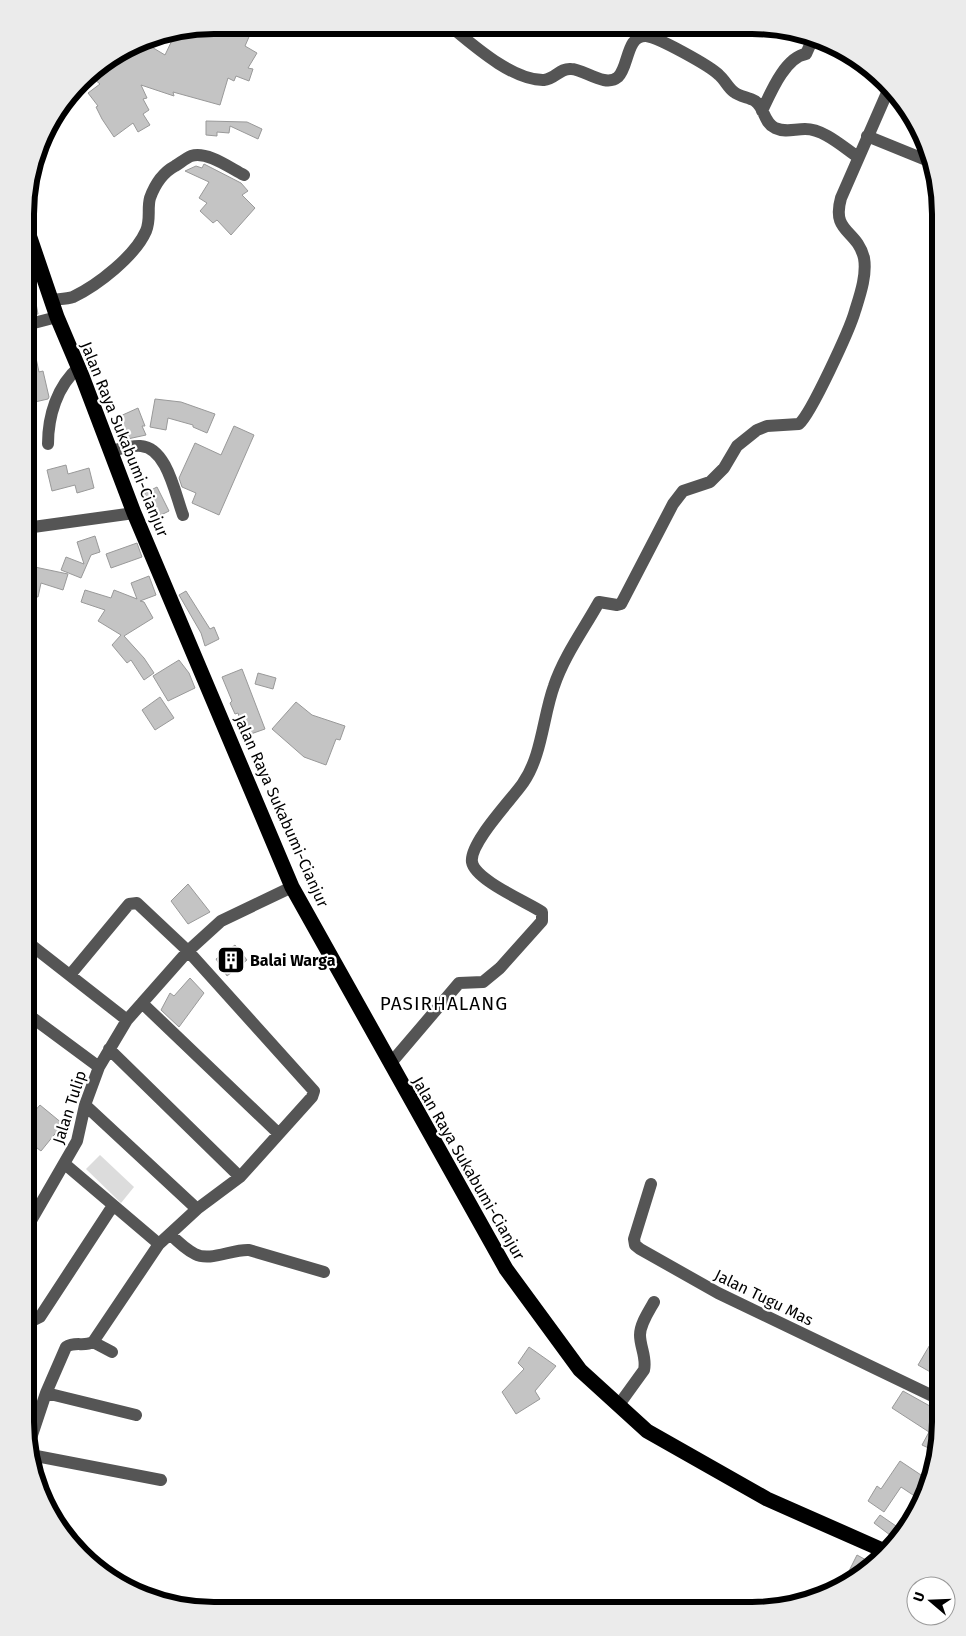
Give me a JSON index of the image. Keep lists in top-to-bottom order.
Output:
{
  "streets": {
    "highway": ["Jalan Raya Sukabumi-Cianjur"],
    "street": ["Jalan Tulip", "Jalan Tugu Mas"]
  },
  "crossings": [
    ["Jalan Raya Sukabumi-Cianjur", "Jalan Tulip"]
  ],
  "districts": ["PASIRHALANG"],
  "places": {
    "building": ["Balai Warga"]
  },
  "north": "left"
}
